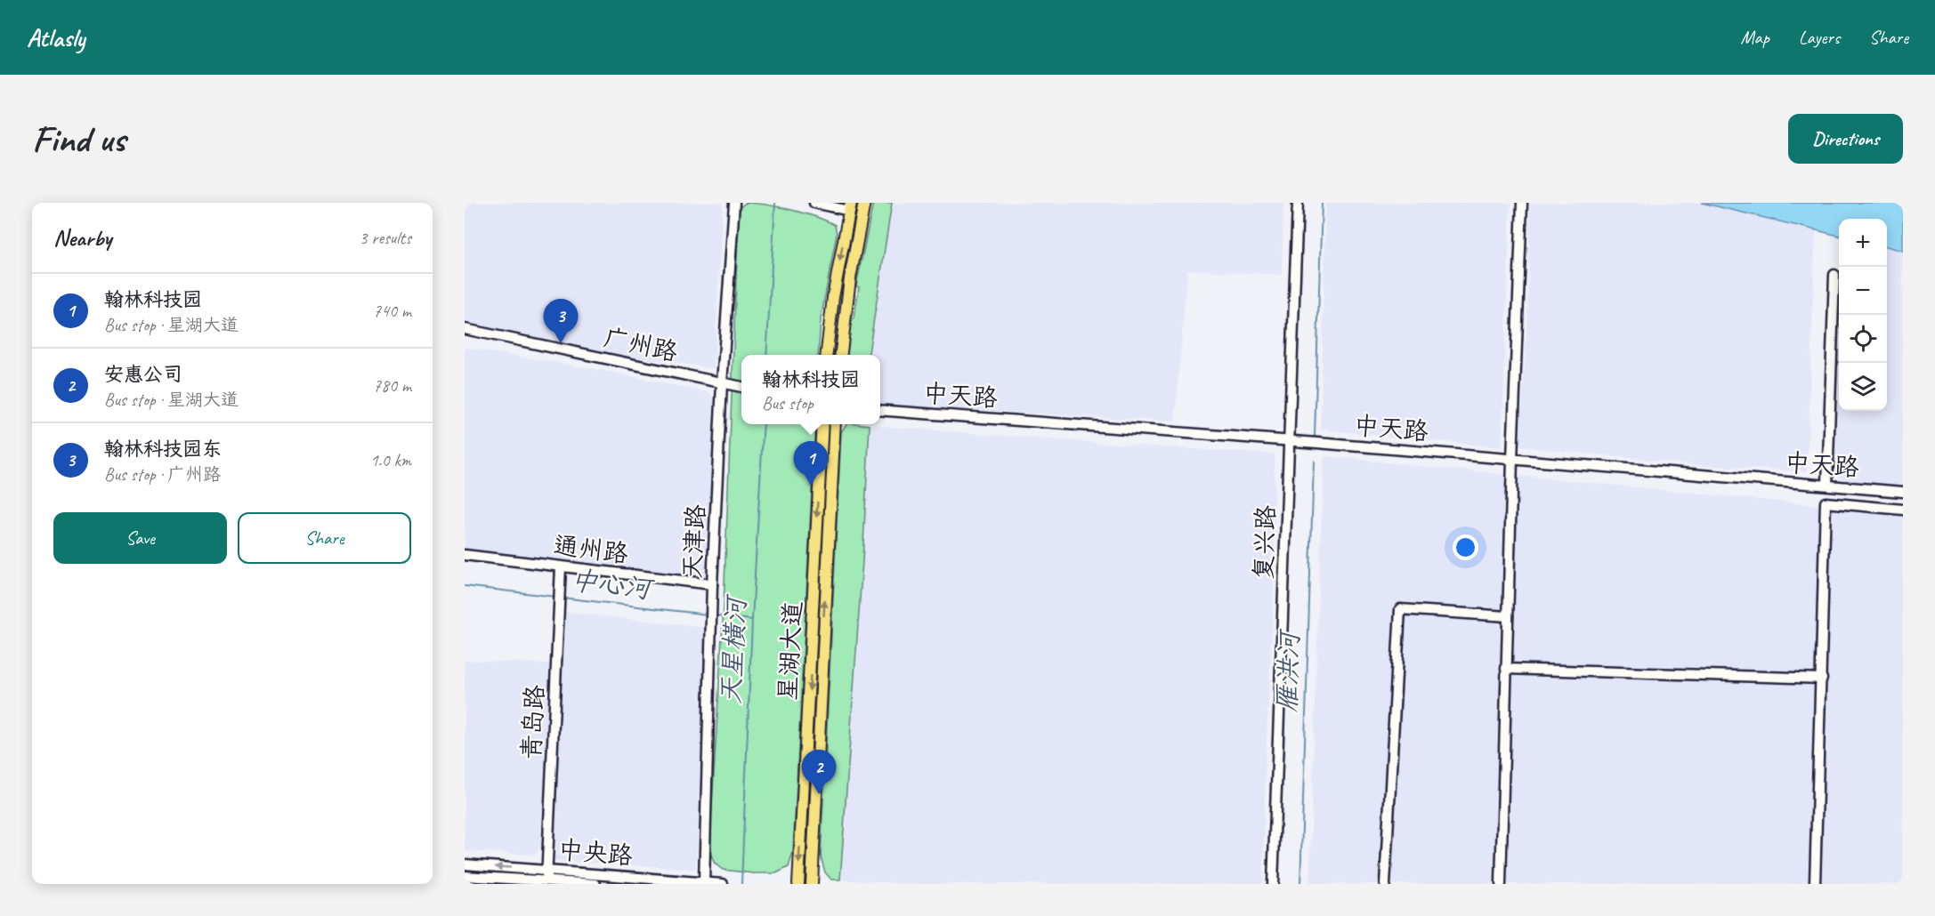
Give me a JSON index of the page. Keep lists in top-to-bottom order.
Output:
{
  "streets": {
    "main road": ["星湖大道"],
    "street": [
      "广州路",
      "中天路",
      "天津路",
      "复兴路",
      "通州路",
      "青岛路",
      "中央路"
    ]
  },
  "crossings": [
    ["广州路", "天津路"],
    ["中天路", "复兴路"],
    ["天津路", "通州路"],
    ["天津路", "中央路"],
    ["通州路", "青岛路"],
    ["青岛路", "中央路"]
  ],
  "water": ["中心河", "天星横河", "雁洪河"],
  "page": {
    "header": "Atlasly",
    "nav": ["Map", "Layers", "Share"],
    "buttons": [
      "Directions",
      ["Save", "Share"]
    ],
    "title": "Find us",
    "heading": ["Nearby", "3 results"],
    "map_buttons": ["+", "−"],
    "list": [
      {
        "mark": "1",
        "name": "翰林科技园",
        "note": "Bus stop · 星湖大道",
        "value": "740 m"
      },
      {
        "mark": "2",
        "name": "安惠公司",
        "note": "Bus stop · 星湖大道",
        "value": "780 m"
      },
      {
        "mark": "3",
        "name": "翰林科技园东",
        "note": "Bus stop · 广州路",
        "value": "1.0 km"
      }
    ],
    "pins": ["3", "1", "2"],
    "popup": ["翰林科技园", "Bus stop"]
  }
}
